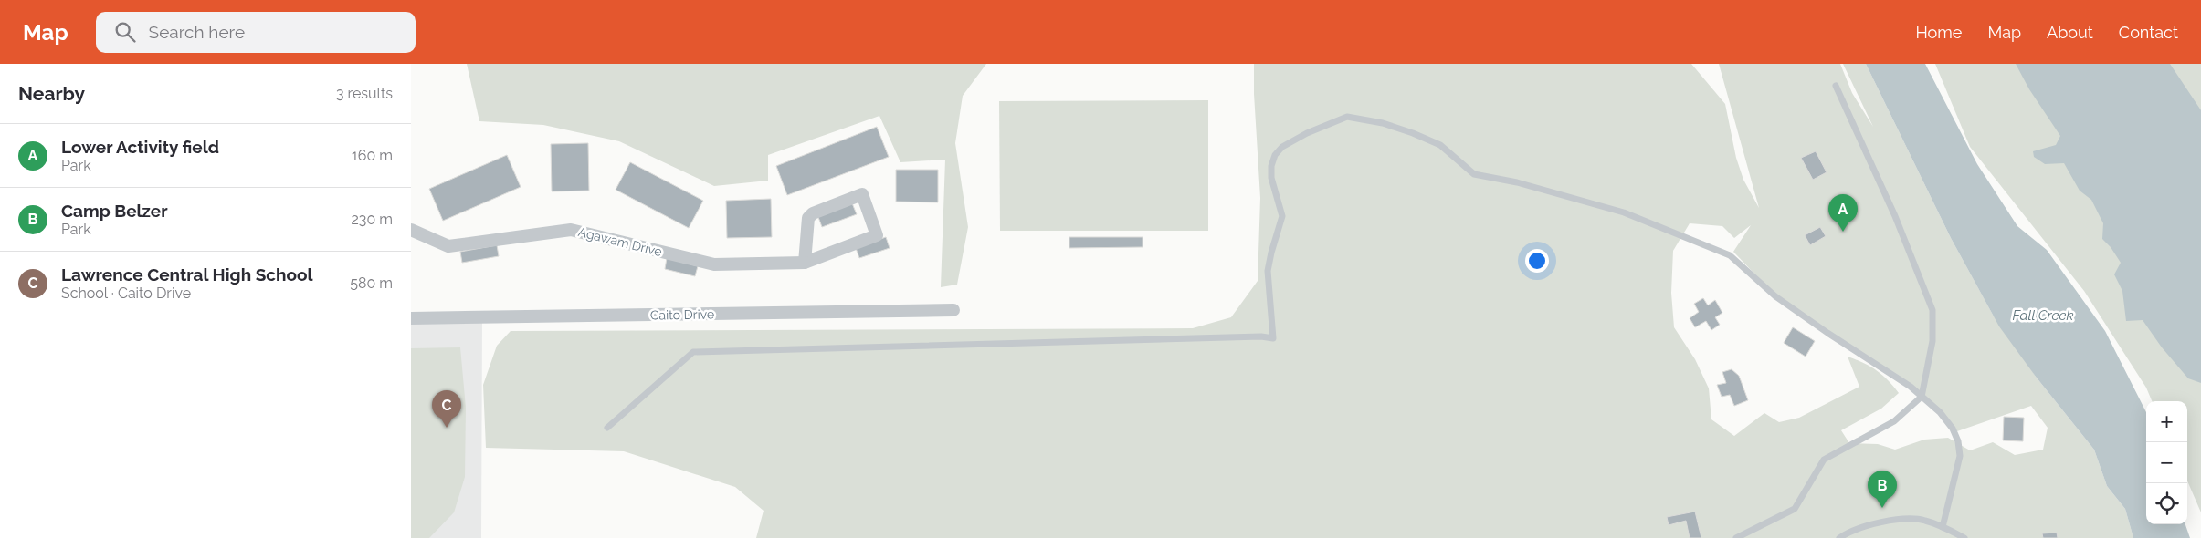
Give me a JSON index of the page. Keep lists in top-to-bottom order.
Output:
{
  "streets": {
    "street": ["Agawam Drive", "Caito Drive"]
  },
  "water": ["Fall Creek"],
  "page": {
    "header": "Map",
    "search": "Search here",
    "nav": [
      "Home",
      "Map",
      "About",
      "Contact"
    ],
    "heading": ["Nearby", "3 results"],
    "list": [
      {
        "mark": "A",
        "name": "Lower Activity field",
        "note": "Park",
        "value": "160 m"
      },
      {
        "mark": "B",
        "name": "Camp Belzer",
        "note": "Park",
        "value": "230 m"
      },
      {
        "mark": "C",
        "name": "Lawrence Central High School",
        "note": "School · Caito Drive",
        "value": "580 m"
      }
    ],
    "pins": ["A", "C", "B"],
    "map_buttons": ["+", "−"]
  }
}
